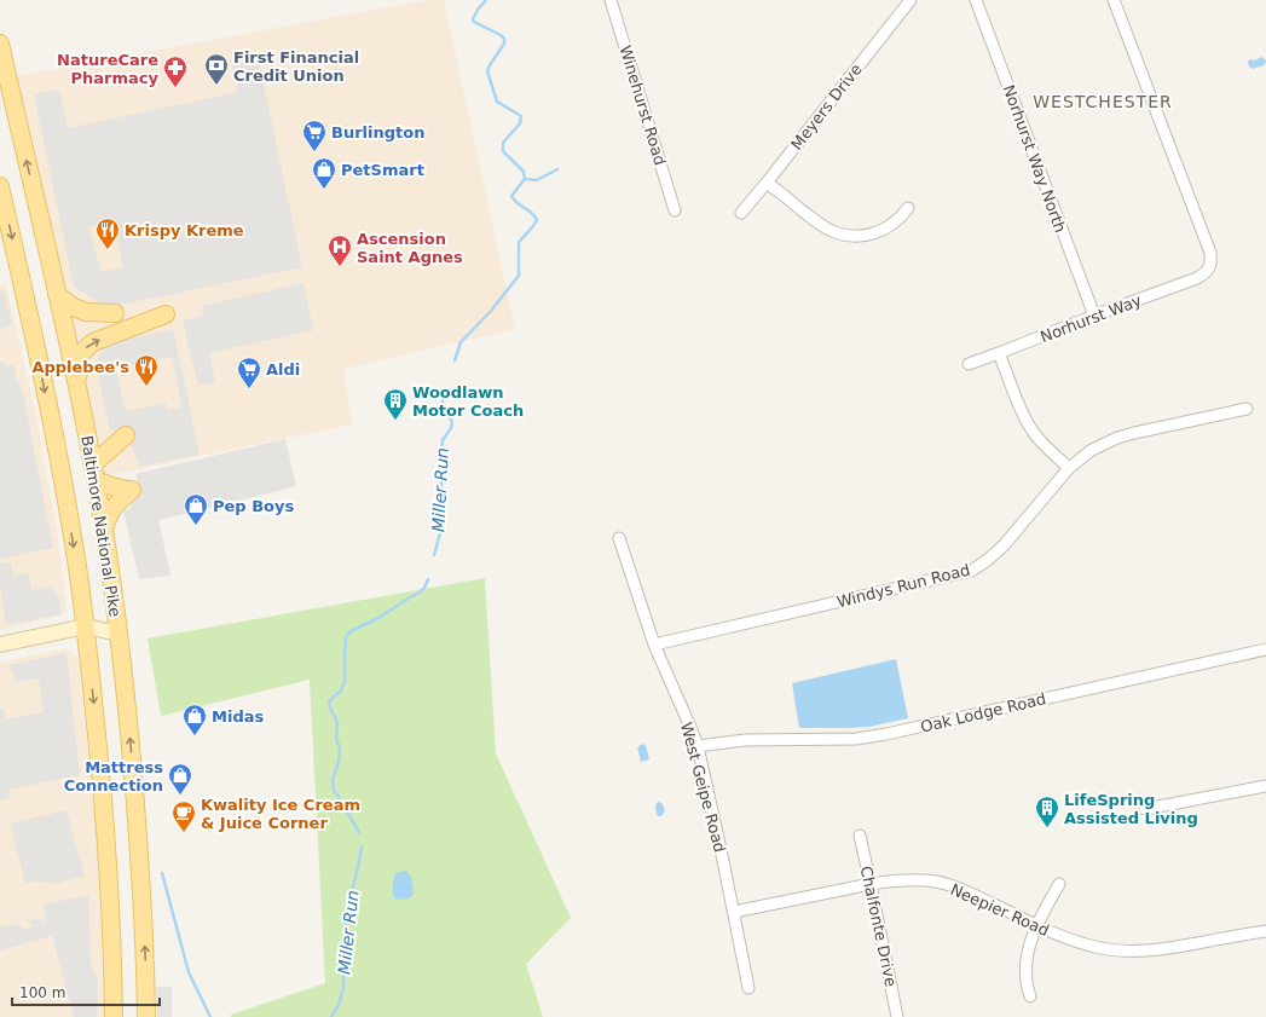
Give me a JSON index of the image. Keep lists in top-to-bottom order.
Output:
{
  "streets": {
    "main road": ["Baltimore National Pike"],
    "street": [
      "Winehurst Road",
      "Meyers Drive",
      "Norhurst Way North",
      "Norhurst Way",
      "Windys Run Road",
      "Oak Lodge Road",
      "West Geipe Road",
      "Neepier Road",
      "Chalfonte Drive"
    ]
  },
  "crossings": [
    ["Norhurst Way North", "Norhurst Way"],
    ["Windys Run Road", "West Geipe Road"],
    ["Oak Lodge Road", "West Geipe Road"],
    ["West Geipe Road", "Neepier Road"],
    ["Neepier Road", "Chalfonte Drive"]
  ],
  "districts": ["WESTCHESTER"],
  "water": ["Miller Run"],
  "places": {
    "bank": ["First Financial Credit Union"],
    "pharmacy": ["NatureCare Pharmacy"],
    "supermarket": ["Burlington", "Aldi"],
    "shop": [
      "PetSmart",
      "Pep Boys",
      "Midas",
      "Mattress Connection"
    ],
    "restaurant": ["Krispy Kreme", "Applebee's"],
    "hospital": ["Ascension Saint Agnes"],
    "building": ["Woodlawn Motor Coach", "LifeSpring Assisted Living"],
    "cafe": ["Kwality Ice Cream & Juice Corner"]
  },
  "scale_bar": "100 m"
}
